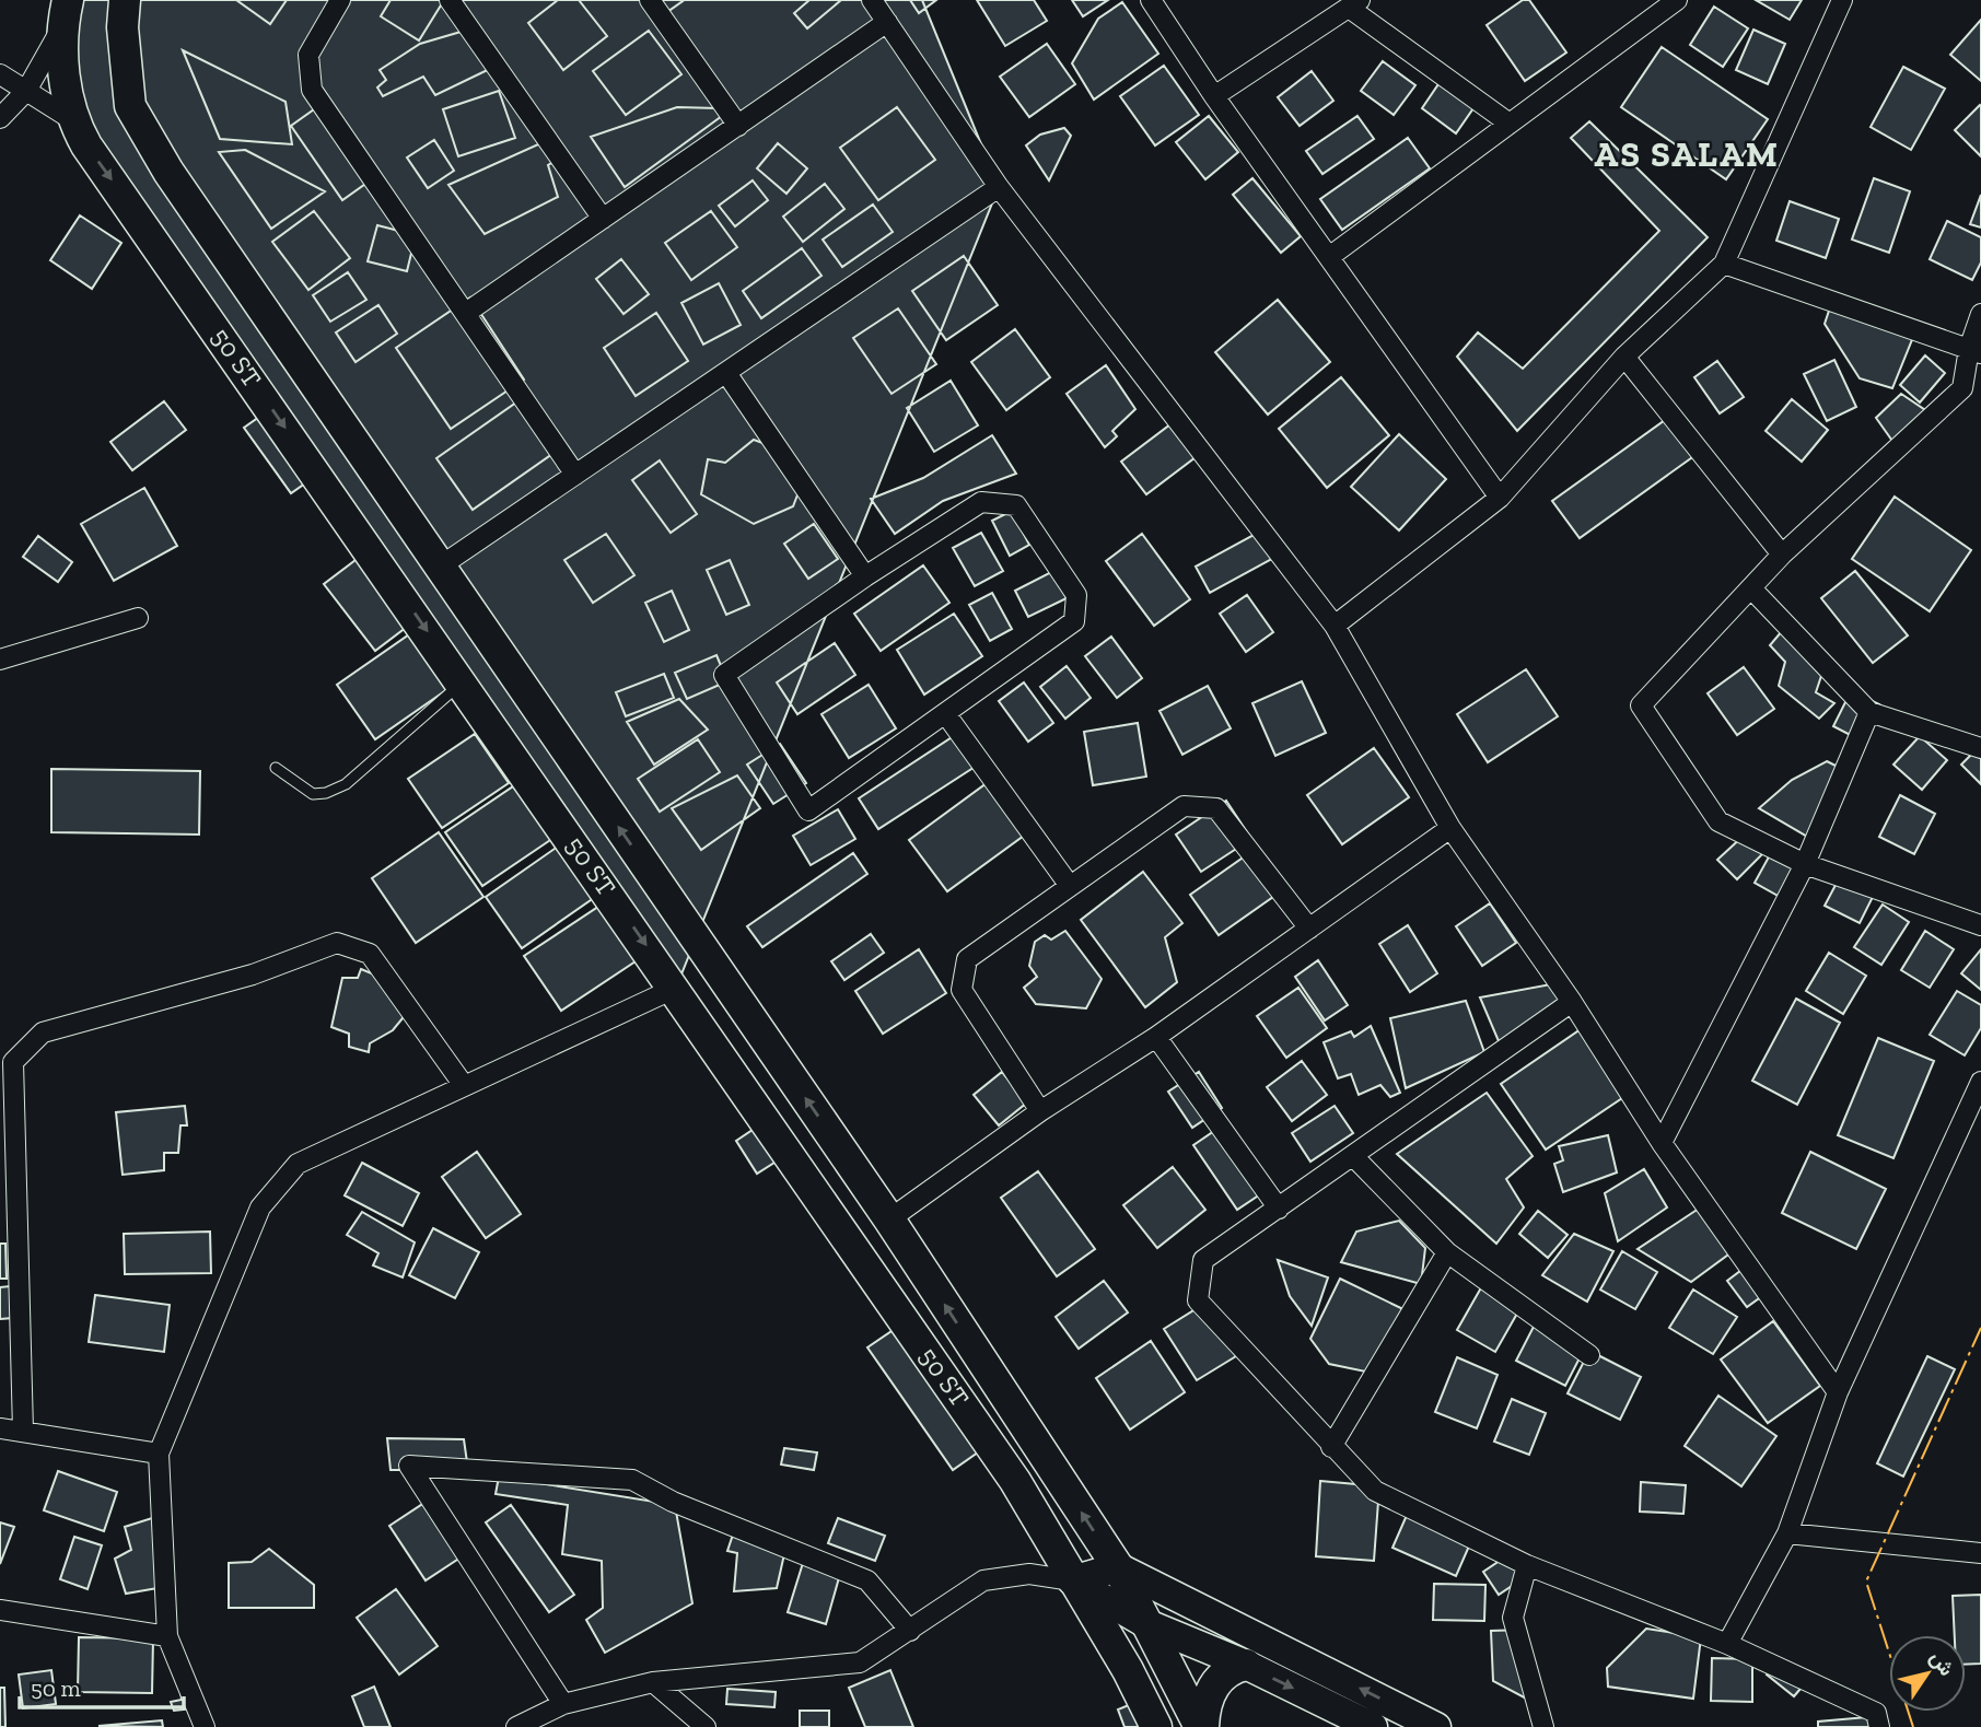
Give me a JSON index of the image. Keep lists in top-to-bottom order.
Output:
{
  "streets": {
    "main road": ["50 ST"]
  },
  "districts": ["AS SALAM"],
  "scale_bar": "50 m",
  "north": "top right"
}
